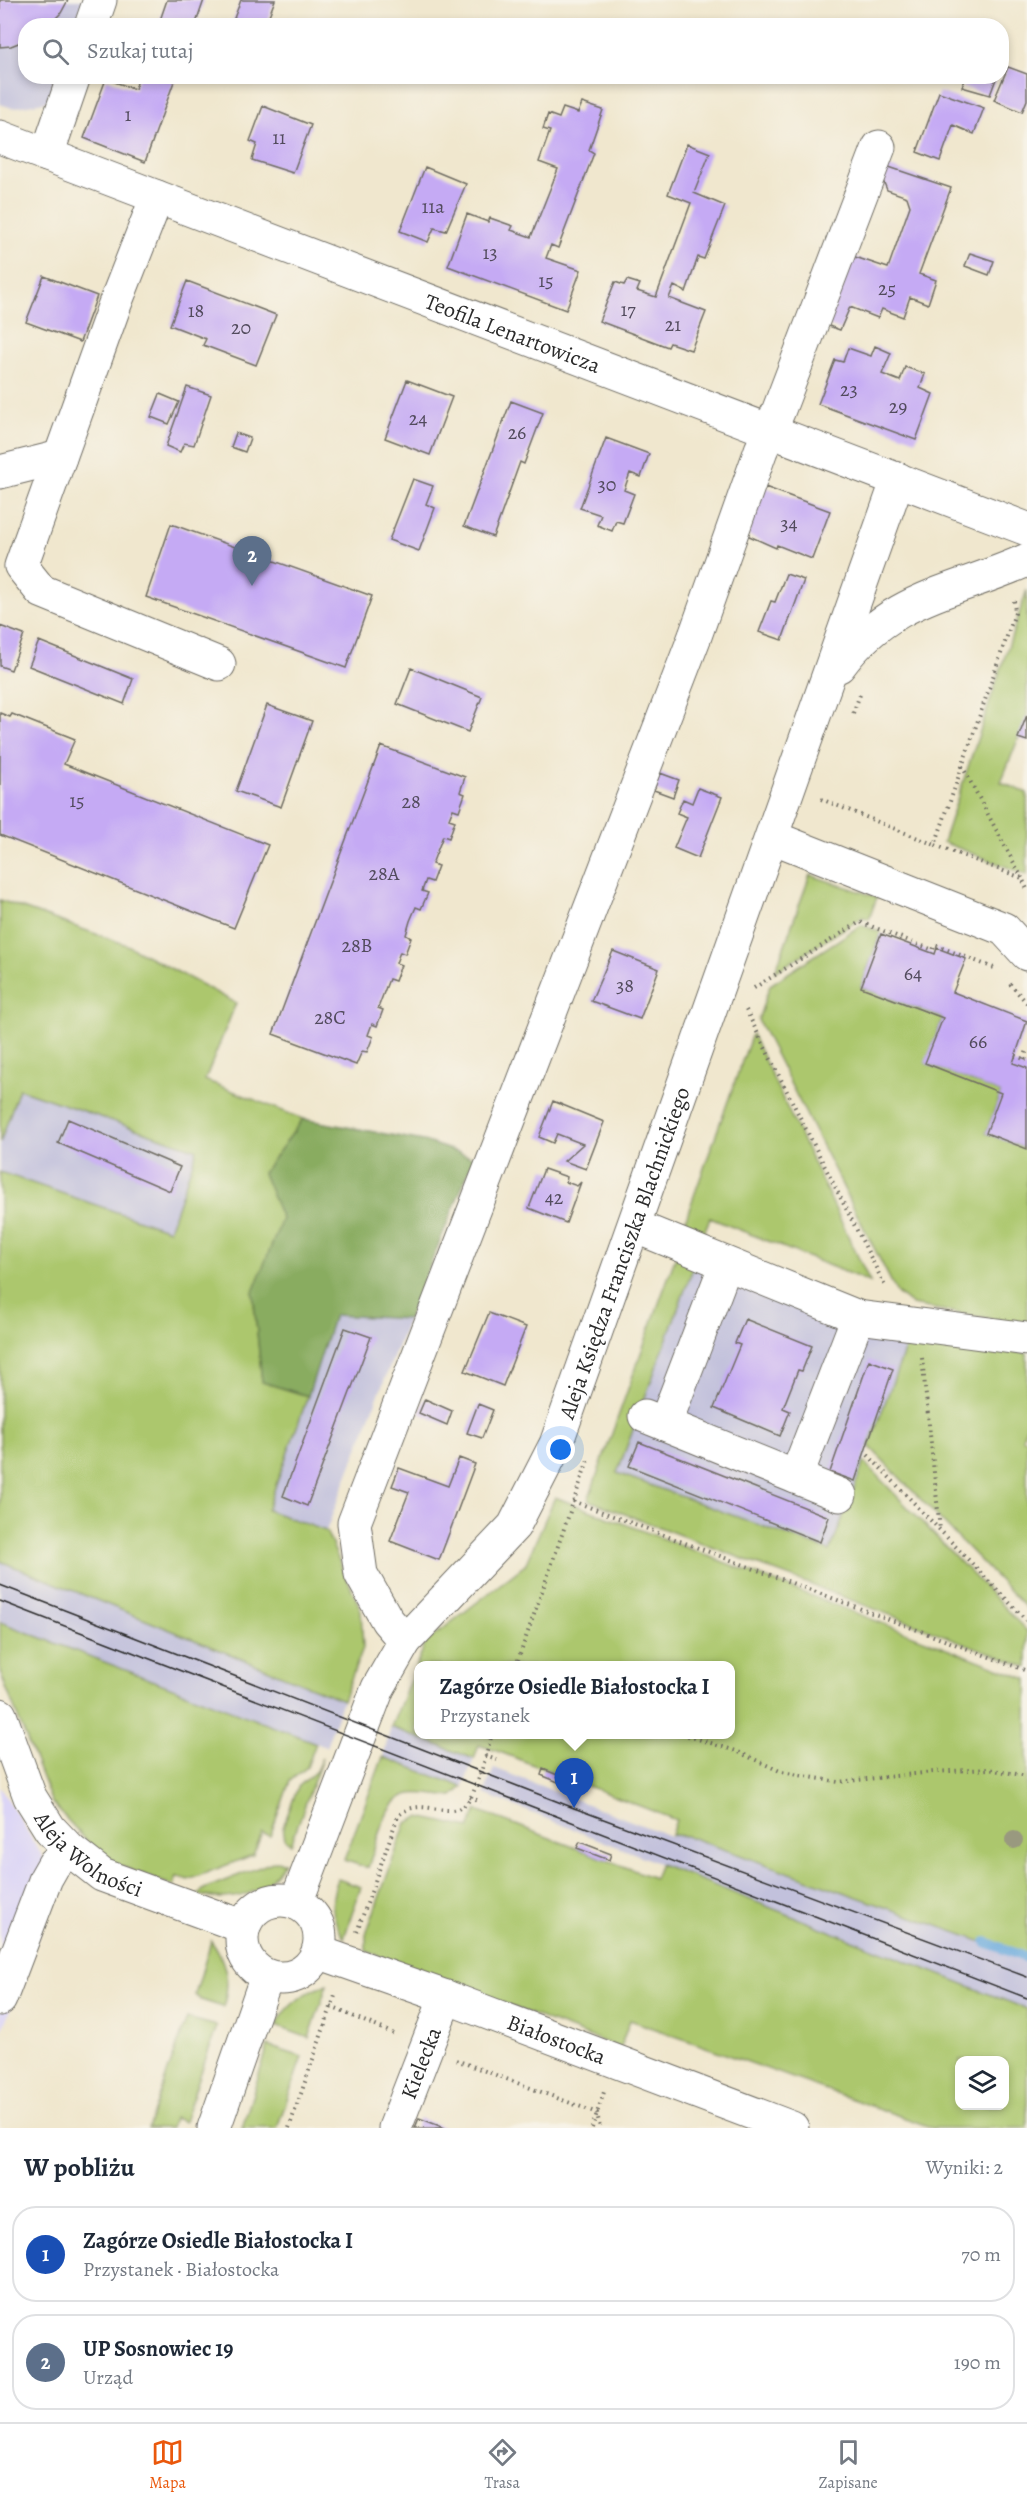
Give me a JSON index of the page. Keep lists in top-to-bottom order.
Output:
{
  "streets": {
    "street": [
      "Teofila Lenartowicza",
      "Aleja Księdza Franciszka Blachnickiego",
      "Aleja Wolności",
      "Białostocka",
      "Kielecka"
    ]
  },
  "crossings": [
    ["Teofila Lenartowicza", "Aleja Księdza Franciszka Blachnickiego"],
    ["Aleja Księdza Franciszka Blachnickiego", "Aleja Wolności"],
    ["Aleja Księdza Franciszka Blachnickiego", "Białostocka"],
    ["Aleja Wolności", "Białostocka"],
    ["Białostocka", "Kielecka"]
  ],
  "house_numbers": [
    "1",
    "11",
    "11a",
    "13",
    "15",
    "25",
    "17",
    "18",
    "21",
    "20",
    "23",
    "29",
    "24",
    "26",
    "30",
    "34",
    "15",
    "28",
    "28A",
    "28B",
    "64",
    "38",
    "28C",
    "66",
    "42"
  ],
  "page": {
    "search": "Szukaj tutaj",
    "pins": ["2", "1"],
    "popup": ["Zagórze Osiedle Białostocka I", "Przystanek"],
    "heading": ["W pobliżu", "Wyniki: 2"],
    "list": [
      {
        "mark": "1",
        "name": "Zagórze Osiedle Białostocka I",
        "note": "Przystanek · Białostocka",
        "value": "70 m"
      },
      {
        "mark": "2",
        "name": "UP Sosnowiec 19",
        "note": "Urząd",
        "value": "190 m"
      }
    ],
    "nav": ["Mapa", "Trasa", "Zapisane"]
  }
}
